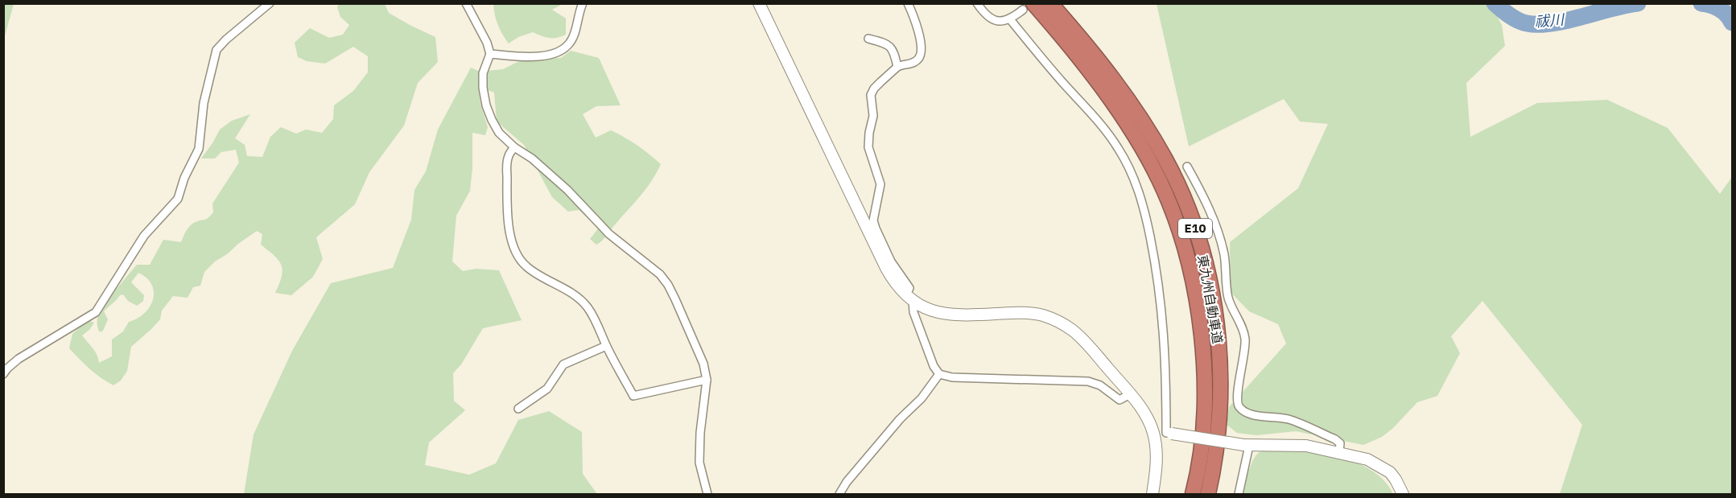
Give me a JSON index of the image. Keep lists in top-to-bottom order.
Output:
{
  "streets": {
    "highway": ["E10", "東九州自動車道"]
  },
  "water": ["祓川"]
}
